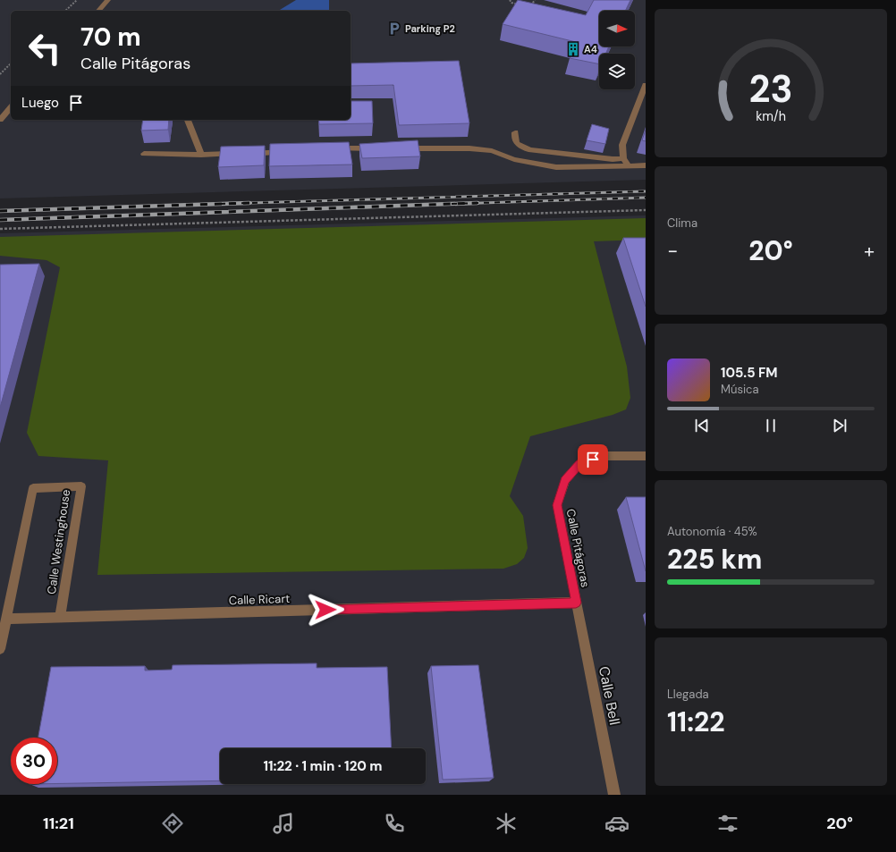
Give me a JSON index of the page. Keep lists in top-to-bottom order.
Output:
{
  "streets": {
    "street": [
      "Calle Westinghouse",
      "Calle Pitágoras",
      "Calle Ricart",
      "Calle Bell"
    ]
  },
  "crossings": [
    ["Calle Westinghouse", "Calle Ricart"],
    ["Calle Pitágoras", "Calle Ricart"],
    ["Calle Pitágoras", "Calle Bell"],
    ["Calle Ricart", "Calle Bell"]
  ],
  "places": {
    "parking": ["Parking P2"],
    "building": ["A4"]
  },
  "north": "right",
  "page": {
    "turn": ["70 m", "Calle Pitágoras"],
    "then": "Luego",
    "tile": [
      "Clima",
      ["Autonomía · 45%", "225 km"],
      ["Llegada", "11:22"]
    ],
    "heat": ["−", "20°", "+"],
    "song": ["105.5 FM", "Música"],
    "limit": "30",
    "trip": "11:22 · 1 min · 120 m",
    "tabs": ["11:21", "20°"],
    "gauge": ["23", "km/h"]
  }
}
